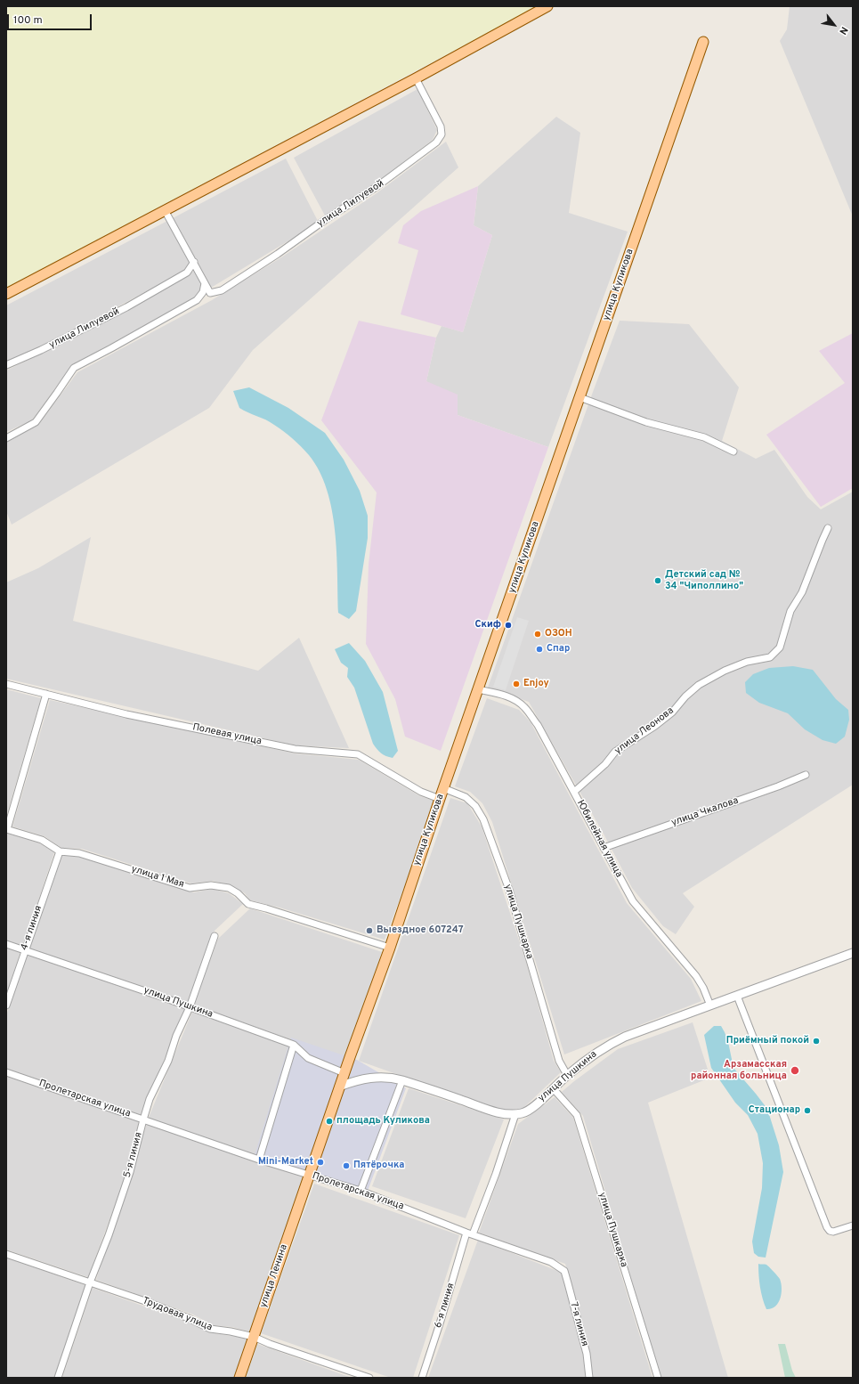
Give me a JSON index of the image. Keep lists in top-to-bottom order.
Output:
{
  "streets": {
    "main road": ["улица Куликова", "улица Ленина"],
    "street": [
      "улица Лилуевой",
      "улица Леонова",
      "Полевая улица",
      "улица Чкалова",
      "Юбилейная улица",
      "улица 1 Мая",
      "улица Пушкарка",
      "4-я линия",
      "улица Пушкина",
      "Пролетарская улица",
      "5-я линия",
      "6-я линия",
      "Трудовая улица",
      "7-я линия"
    ]
  },
  "crossings": [
    ["улица Куликова", "Полевая улица"],
    ["улица Куликова", "Юбилейная улица"],
    ["улица Куликова", "улица 1 Мая"],
    ["улица Куликова", "улица Пушкарка"],
    ["улица Куликова", "улица Пушкина"],
    ["улица Леонова", "Юбилейная улица"],
    ["улица Чкалова", "Юбилейная улица"],
    ["Юбилейная улица", "улица Пушкина"],
    ["улица 1 Мая", "4-я линия"],
    ["улица Пушкарка", "улица Пушкина"],
    ["4-я линия", "улица Пушкина"],
    ["улица Пушкина", "5-я линия"],
    ["улица Пушкина", "6-я линия"],
    ["Пролетарская улица", "5-я линия"],
    ["Пролетарская улица", "улица Ленина"],
    ["Пролетарская улица", "6-я линия"],
    ["Пролетарская улица", "7-я линия"],
    ["5-я линия", "Трудовая улица"],
    ["улица Ленина", "Трудовая улица"]
  ],
  "places": [
    "Детский сад № 34 \"Чиполлино\"",
    "Скиф",
    "ОЗОН",
    "Спар",
    "Enjoy",
    "Выездное 607247",
    "Приёмный покой",
    "Арзамасская районная больница",
    "Стационар",
    "площадь Куликова",
    "Mini-Market",
    "Пятёрочка"
  ],
  "scale_bar": "100 m",
  "north": "bottom right"
}
